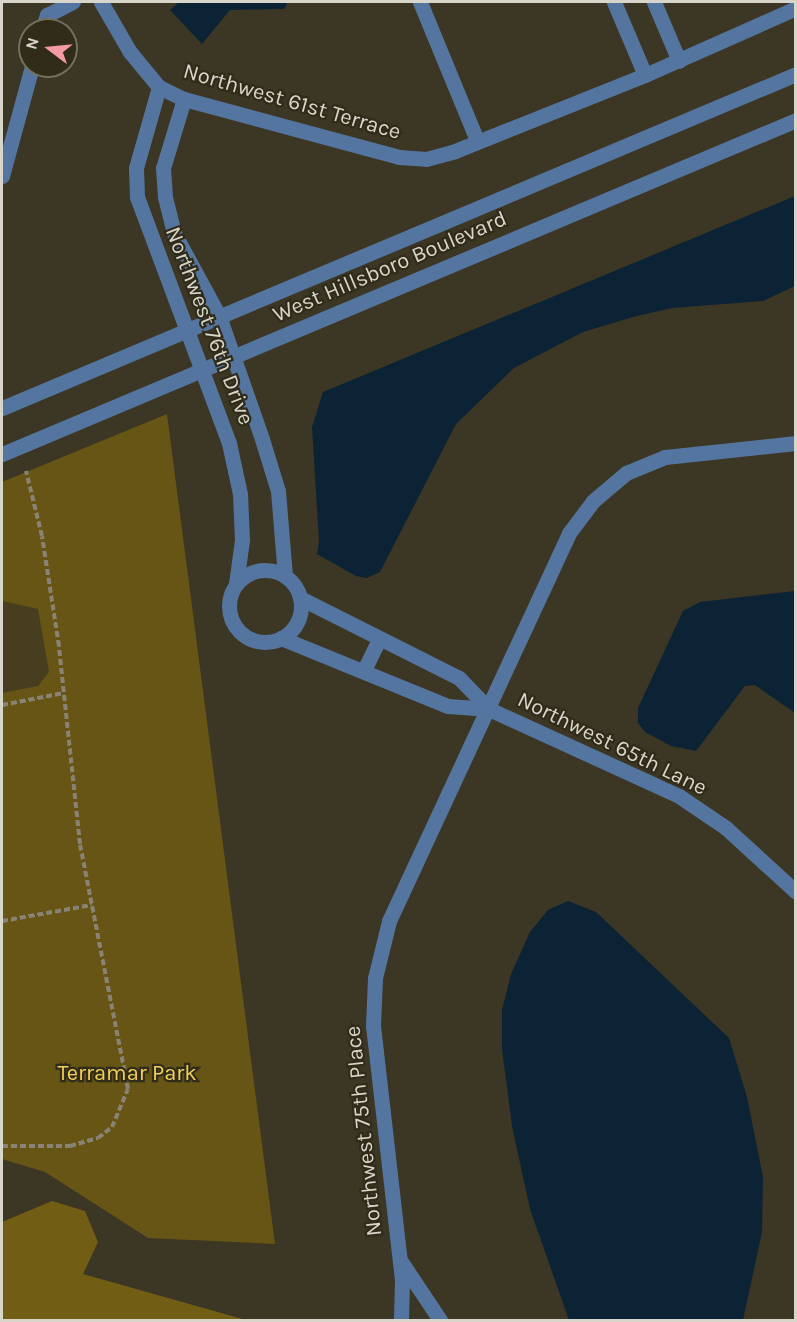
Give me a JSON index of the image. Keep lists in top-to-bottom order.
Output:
{
  "streets": {
    "street": [
      "Northwest 61st Terrace",
      "West Hillsboro Boulevard",
      "Northwest 76th Drive",
      "Northwest 65th Lane",
      "Northwest 75th Place"
    ]
  },
  "crossings": [
    ["Northwest 61st Terrace", "Northwest 76th Drive"],
    ["West Hillsboro Boulevard", "Northwest 76th Drive"],
    ["Northwest 65th Lane", "Northwest 75th Place"]
  ],
  "parks": ["Terramar Park"],
  "north": "left"
}
